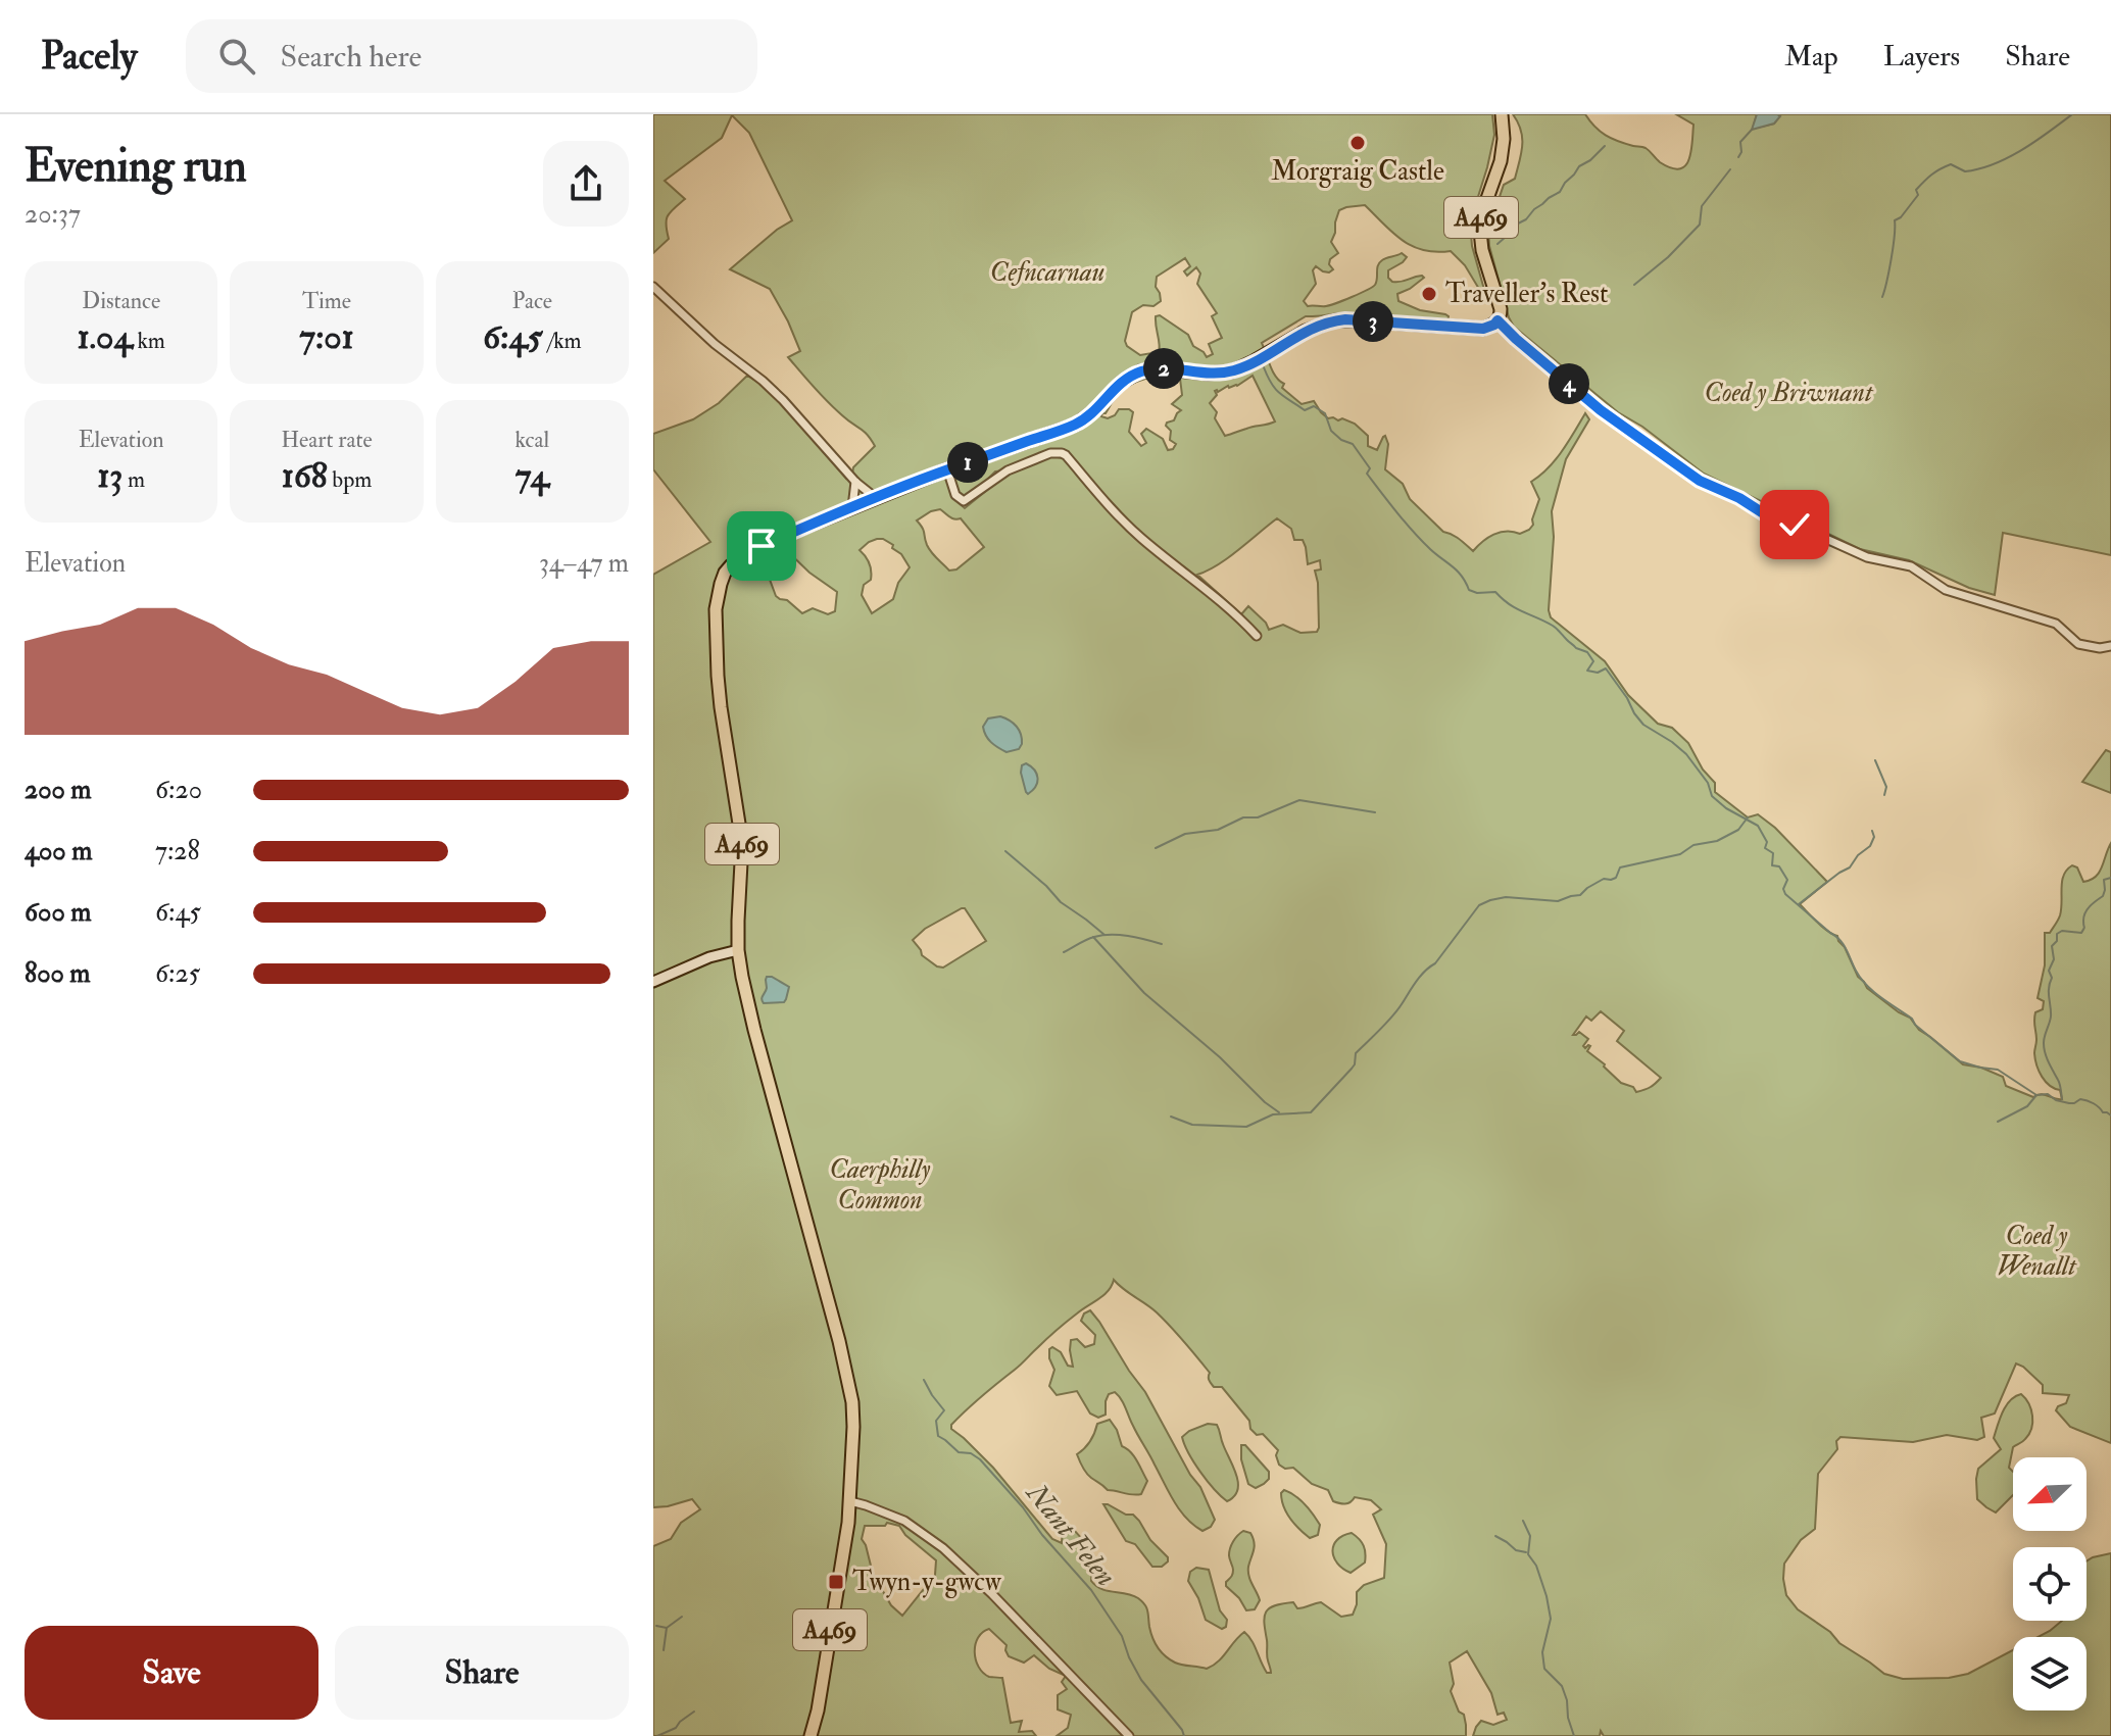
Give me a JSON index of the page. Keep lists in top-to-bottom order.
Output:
{
  "streets": {
    "main road": ["A469"]
  },
  "water": ["Nant Felen"],
  "parks": [
    "Cefncarnau",
    "Coed y Briwnant",
    "Caerphilly Common",
    "Coed y Wenallt"
  ],
  "places": {
    "other": ["Morgraig Castle", "Traveller's Rest"],
    "transit": ["Twyn-y-gwcw"]
  },
  "north": "bottom left",
  "page": {
    "header": "Pacely",
    "search": "Search here",
    "nav": ["Map", "Layers", "Share"],
    "heading": ["Evening run", "20:37"],
    "stats": [
      ["Distance", "1.04 km"],
      ["Time", "7:01"],
      ["Pace", "6:45 /km"],
      ["Elevation", "13 m"],
      ["Heart rate", "168 bpm"],
      ["kcal", "74"]
    ],
    "pins": [
      "3",
      "2",
      "4",
      "1"
    ],
    "chart": ["Elevation", "34–47 m"],
    "list": [
      {
        "name": "200 m",
        "note": "6:20"
      },
      {
        "name": "400 m",
        "note": "7:28"
      },
      {
        "name": "600 m",
        "note": "6:45"
      },
      {
        "name": "800 m",
        "note": "6:25"
      }
    ],
    "buttons": ["Save", "Share"]
  }
}
